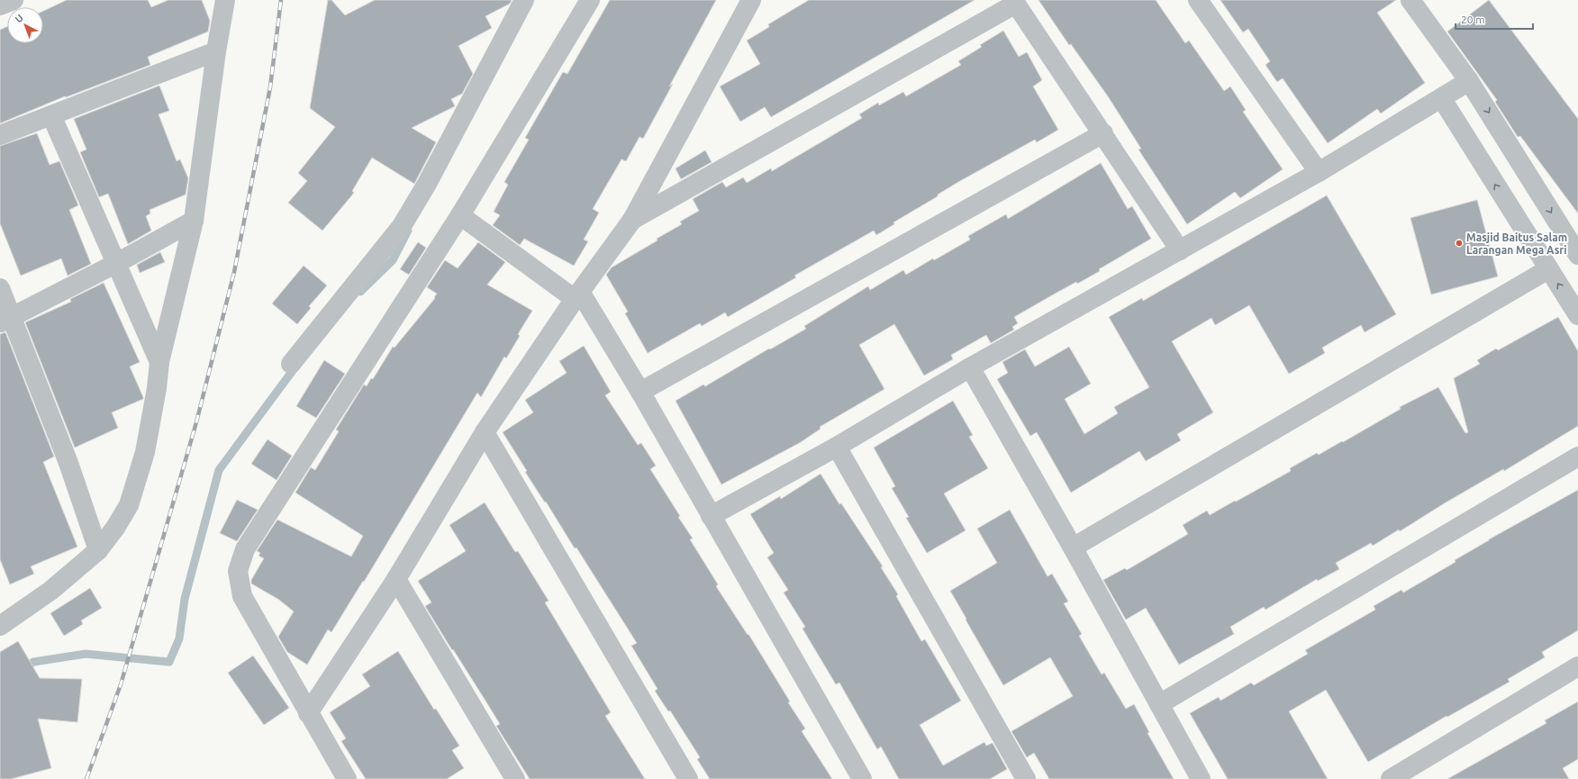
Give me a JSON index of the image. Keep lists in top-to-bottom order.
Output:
{
  "places": ["Masjid Baitus Salam Larangan Mega Asri"],
  "scale_bar": "20 m",
  "north": "top left"
}
